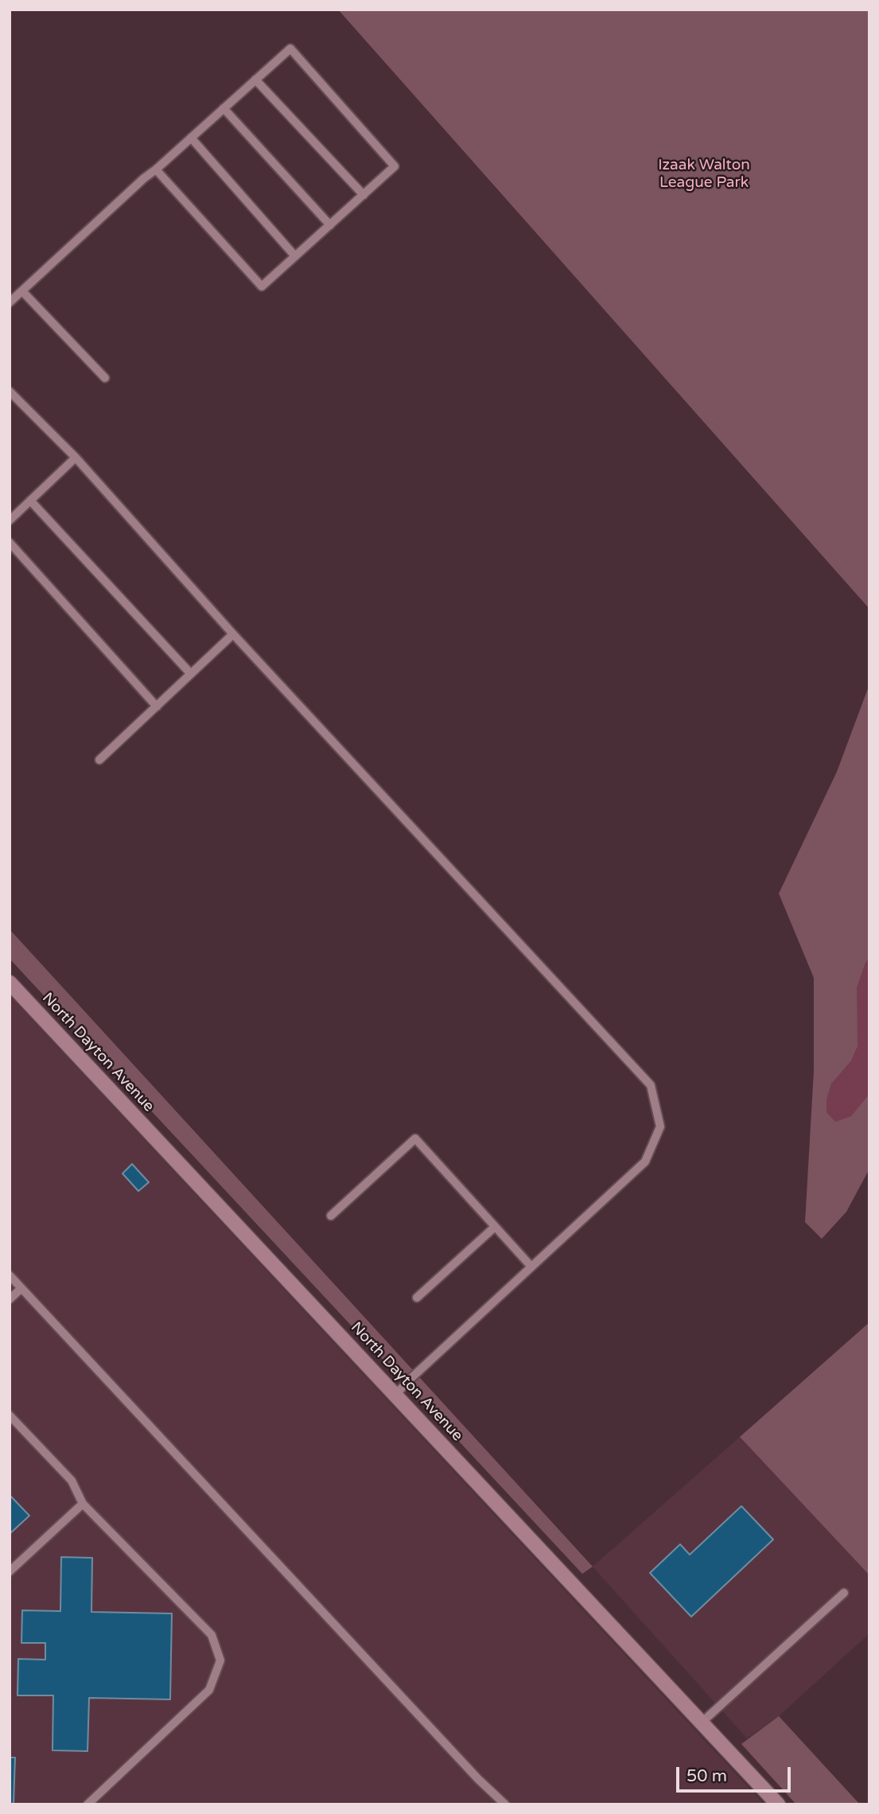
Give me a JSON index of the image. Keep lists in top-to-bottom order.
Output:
{
  "streets": {
    "main road": ["North Dayton Avenue"]
  },
  "parks": ["Izaak Walton League Park"],
  "scale_bar": "50 m"
}
